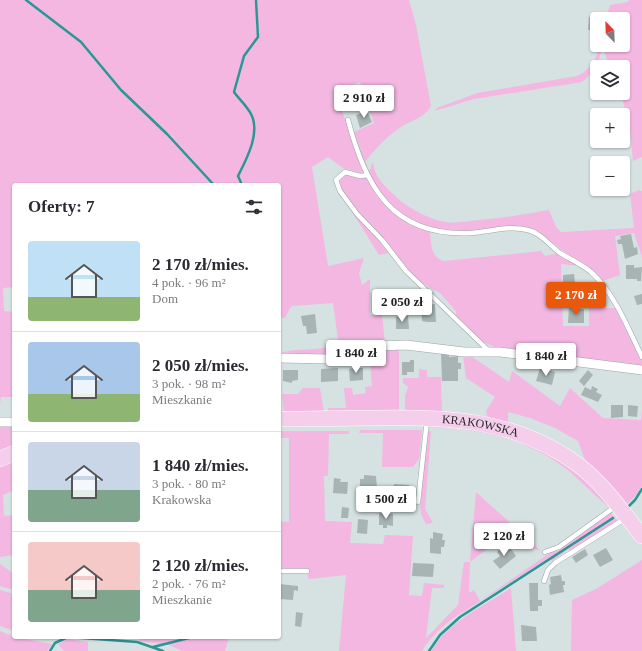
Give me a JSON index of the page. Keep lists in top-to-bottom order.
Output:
{
  "streets": {
    "main road": ["KRAKOWSKA"]
  },
  "north": "top left",
  "page": {
    "map_buttons": ["+", "−"],
    "price": [
      "2 910 zł",
      "2 170 zł",
      "2 050 zł",
      "1 840 zł",
      "1 840 zł",
      "1 500 zł",
      "2 120 zł"
    ],
    "heading": "Oferty: 7",
    "list": [
      {
        "name": "2 170 zł/mies.",
        "note": "4 pok. · 96 m² · Dom"
      },
      {
        "name": "2 050 zł/mies.",
        "note": "3 pok. · 98 m² · Mieszkanie"
      },
      {
        "name": "1 840 zł/mies.",
        "note": "3 pok. · 80 m² · Krakowska"
      },
      {
        "name": "2 120 zł/mies.",
        "note": "2 pok. · 76 m² · Mieszkanie"
      }
    ]
  }
}
